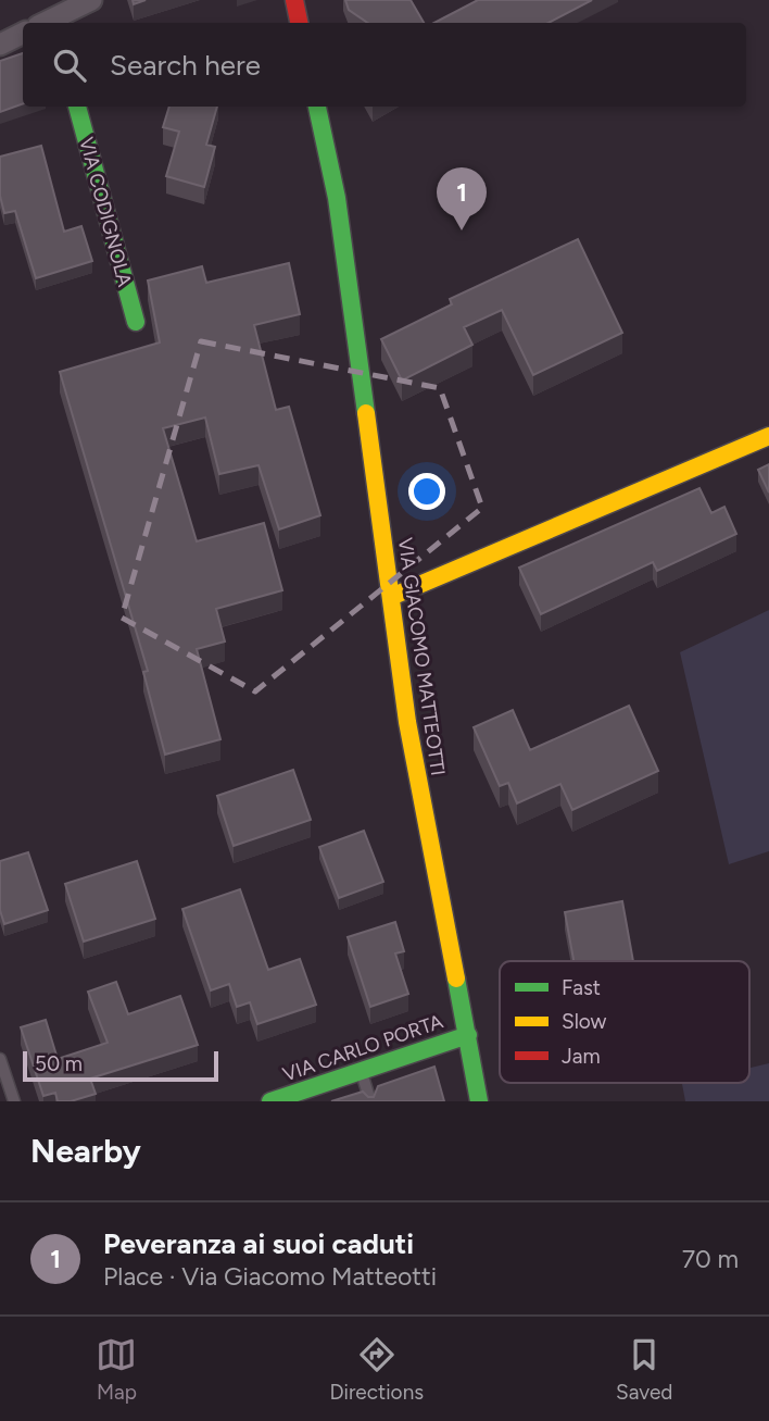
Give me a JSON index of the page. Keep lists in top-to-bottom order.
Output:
{
  "streets": {
    "street": ["VIA CODIGNOLA", "VIA GIACOMO MATTEOTTI", "VIA CARLO PORTA"]
  },
  "crossings": [
    ["VIA GIACOMO MATTEOTTI", "VIA CARLO PORTA"]
  ],
  "legend": ["Fast", "Slow", "Jam"],
  "scale_bar": "50 m",
  "page": {
    "search": "Search here",
    "pins": "1",
    "scale": "50 m",
    "heading": "Nearby",
    "list": [
      {
        "mark": "1",
        "name": "Peveranza ai suoi caduti",
        "note": "Place · Via Giacomo Matteotti",
        "value": "70 m"
      }
    ],
    "nav": ["Map", "Directions", "Saved"]
  }
}
